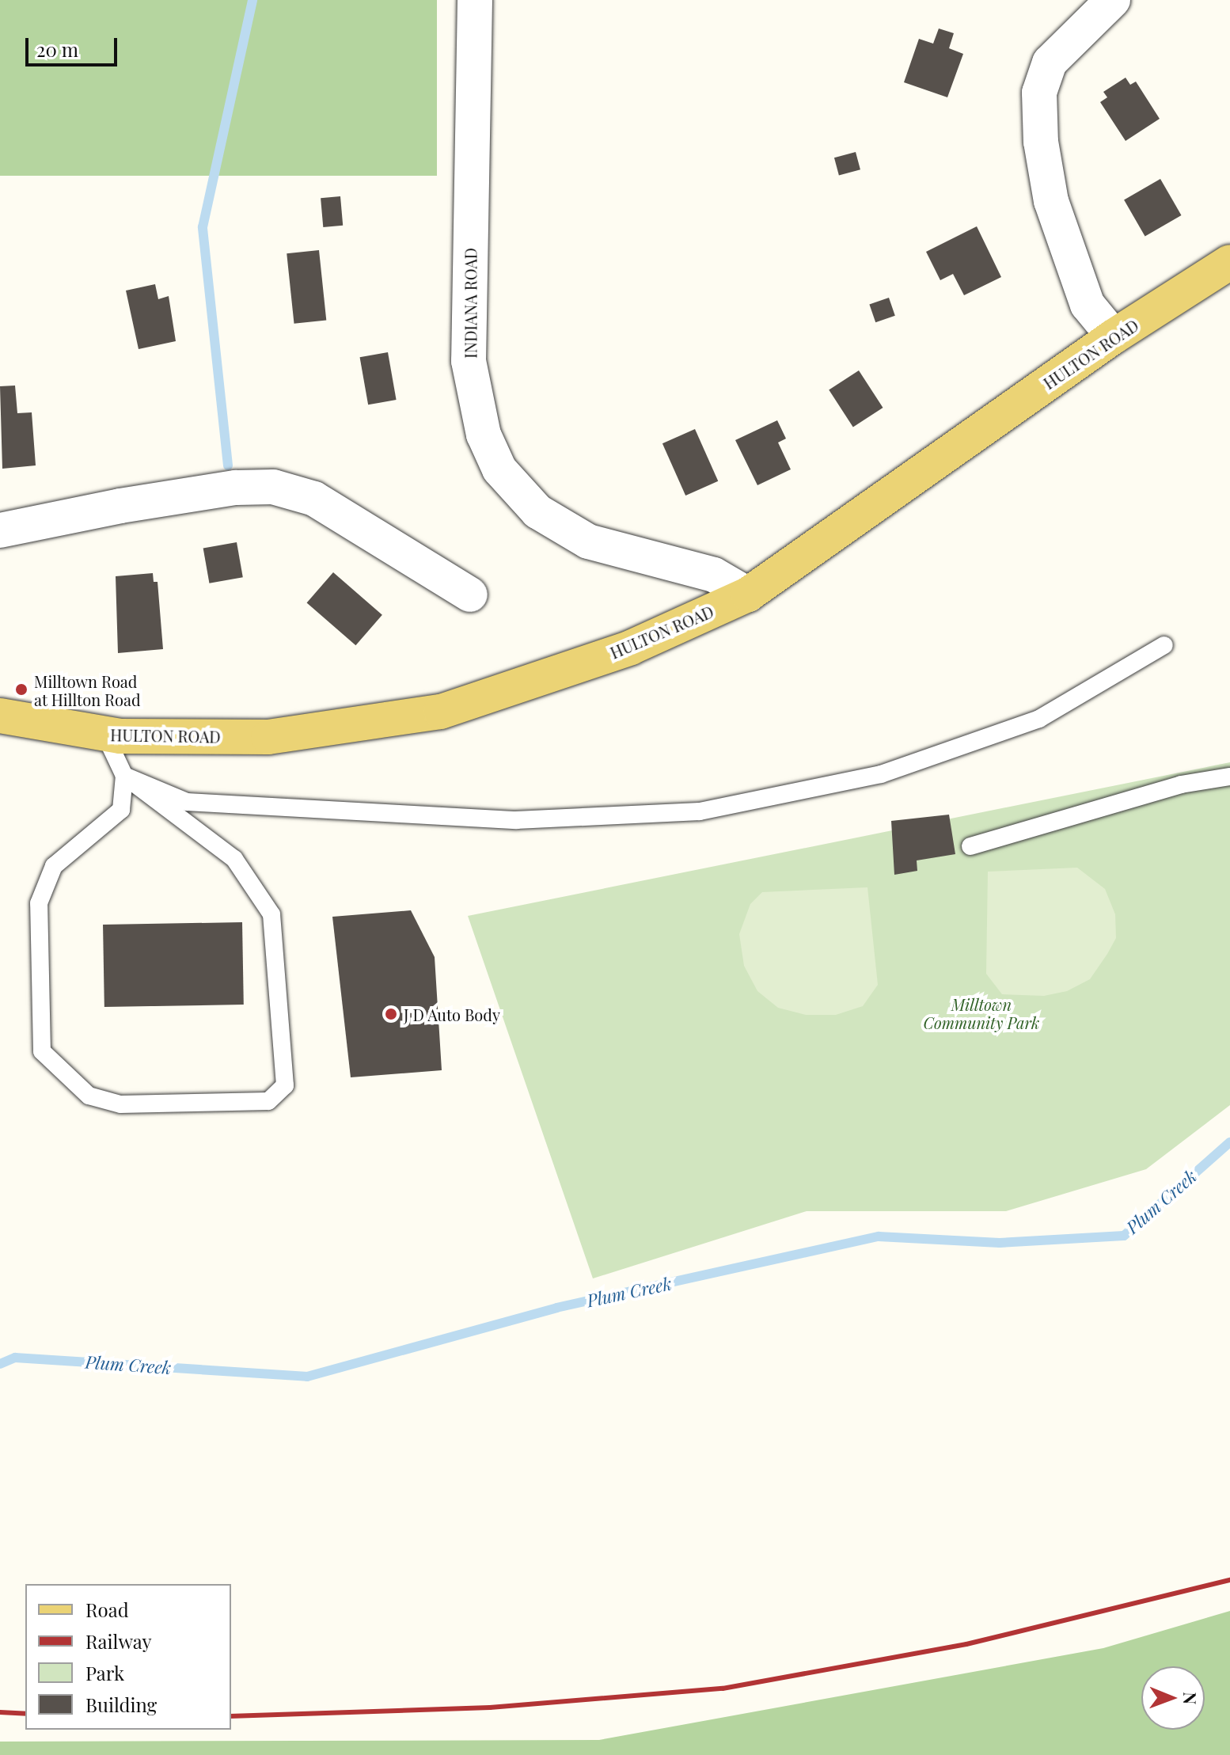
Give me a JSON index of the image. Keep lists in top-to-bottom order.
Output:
{
  "streets": {
    "main road": ["HULTON ROAD"],
    "street": ["INDIANA ROAD"]
  },
  "crossings": [
    ["INDIANA ROAD", "HULTON ROAD"]
  ],
  "water": ["Plum Creek"],
  "parks": ["Milltown Community Park"],
  "places": ["Milltown Road at Hillton Road", "J D Auto Body"],
  "legend": [
    "Road",
    "Railway",
    "Park",
    "Building"
  ],
  "scale_bar": "20 m",
  "north": "right"
}
